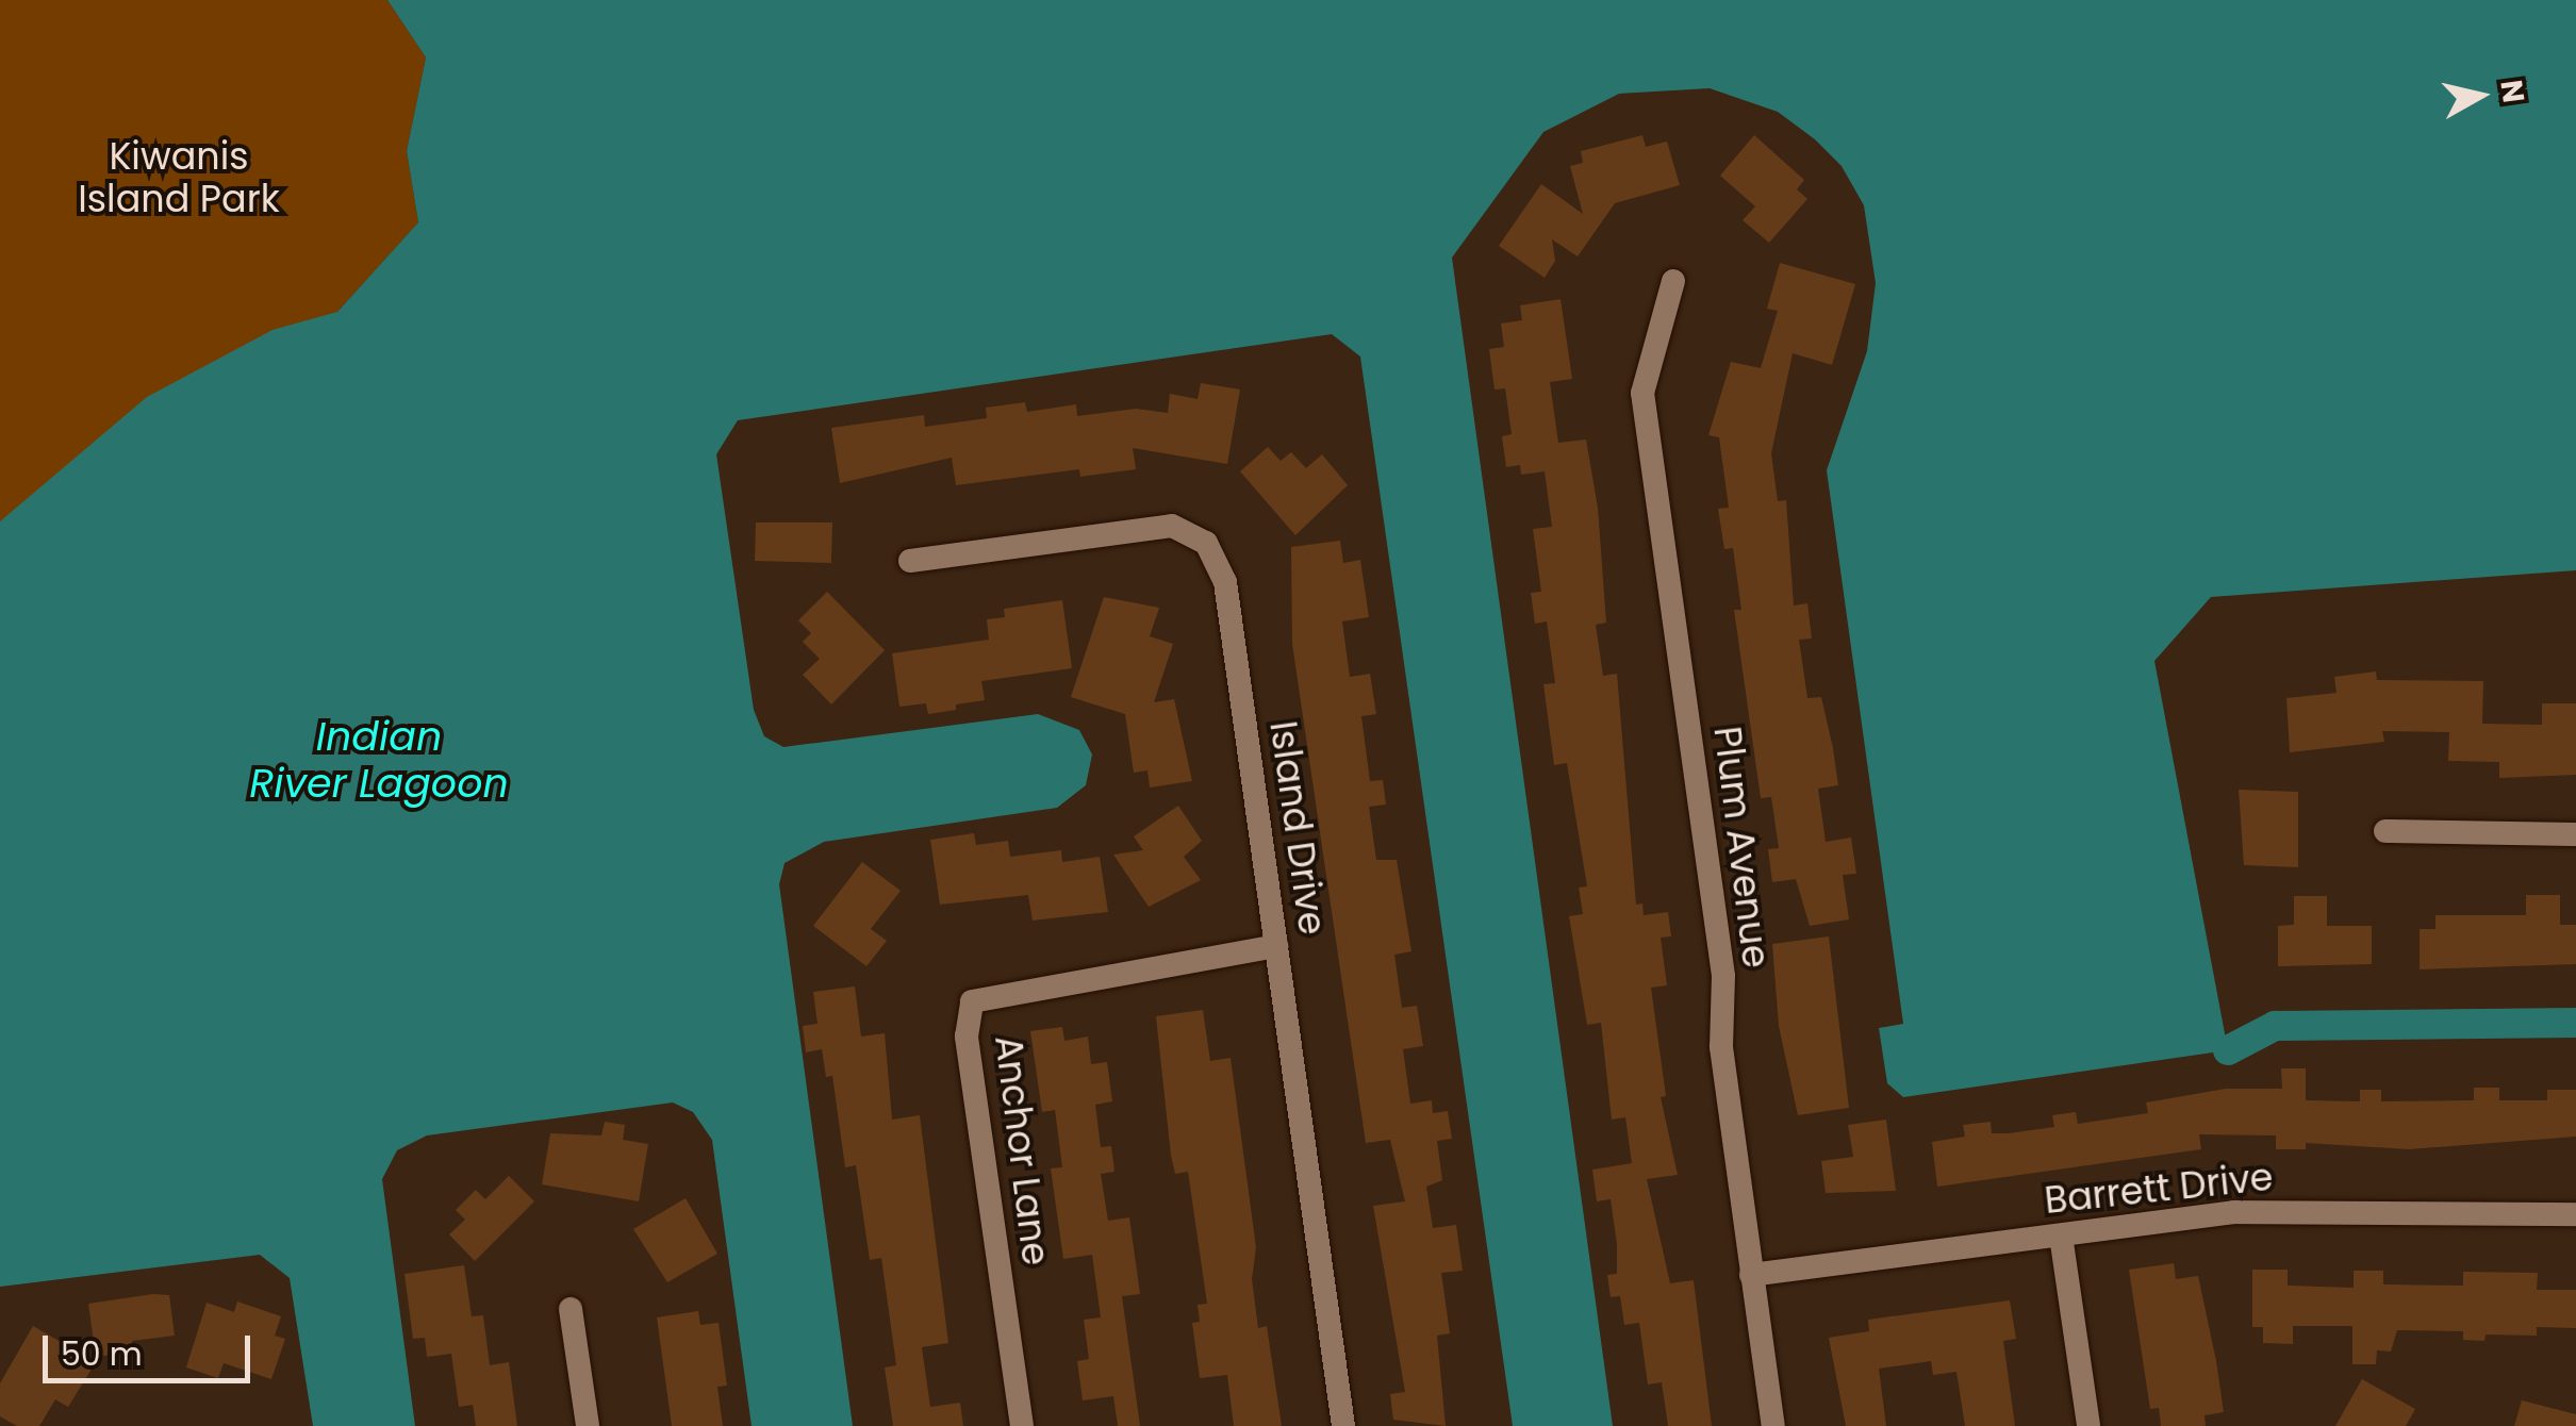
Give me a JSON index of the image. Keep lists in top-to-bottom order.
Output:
{
  "streets": {
    "street": [
      "Island Drive",
      "Plum Avenue",
      "Anchor Lane",
      "Barrett Drive"
    ]
  },
  "crossings": [
    ["Island Drive", "Anchor Lane"],
    ["Plum Avenue", "Barrett Drive"]
  ],
  "water": ["Indian River Lagoon"],
  "parks": ["Kiwanis Island Park"],
  "scale_bar": "50 m",
  "north": "right"
}
